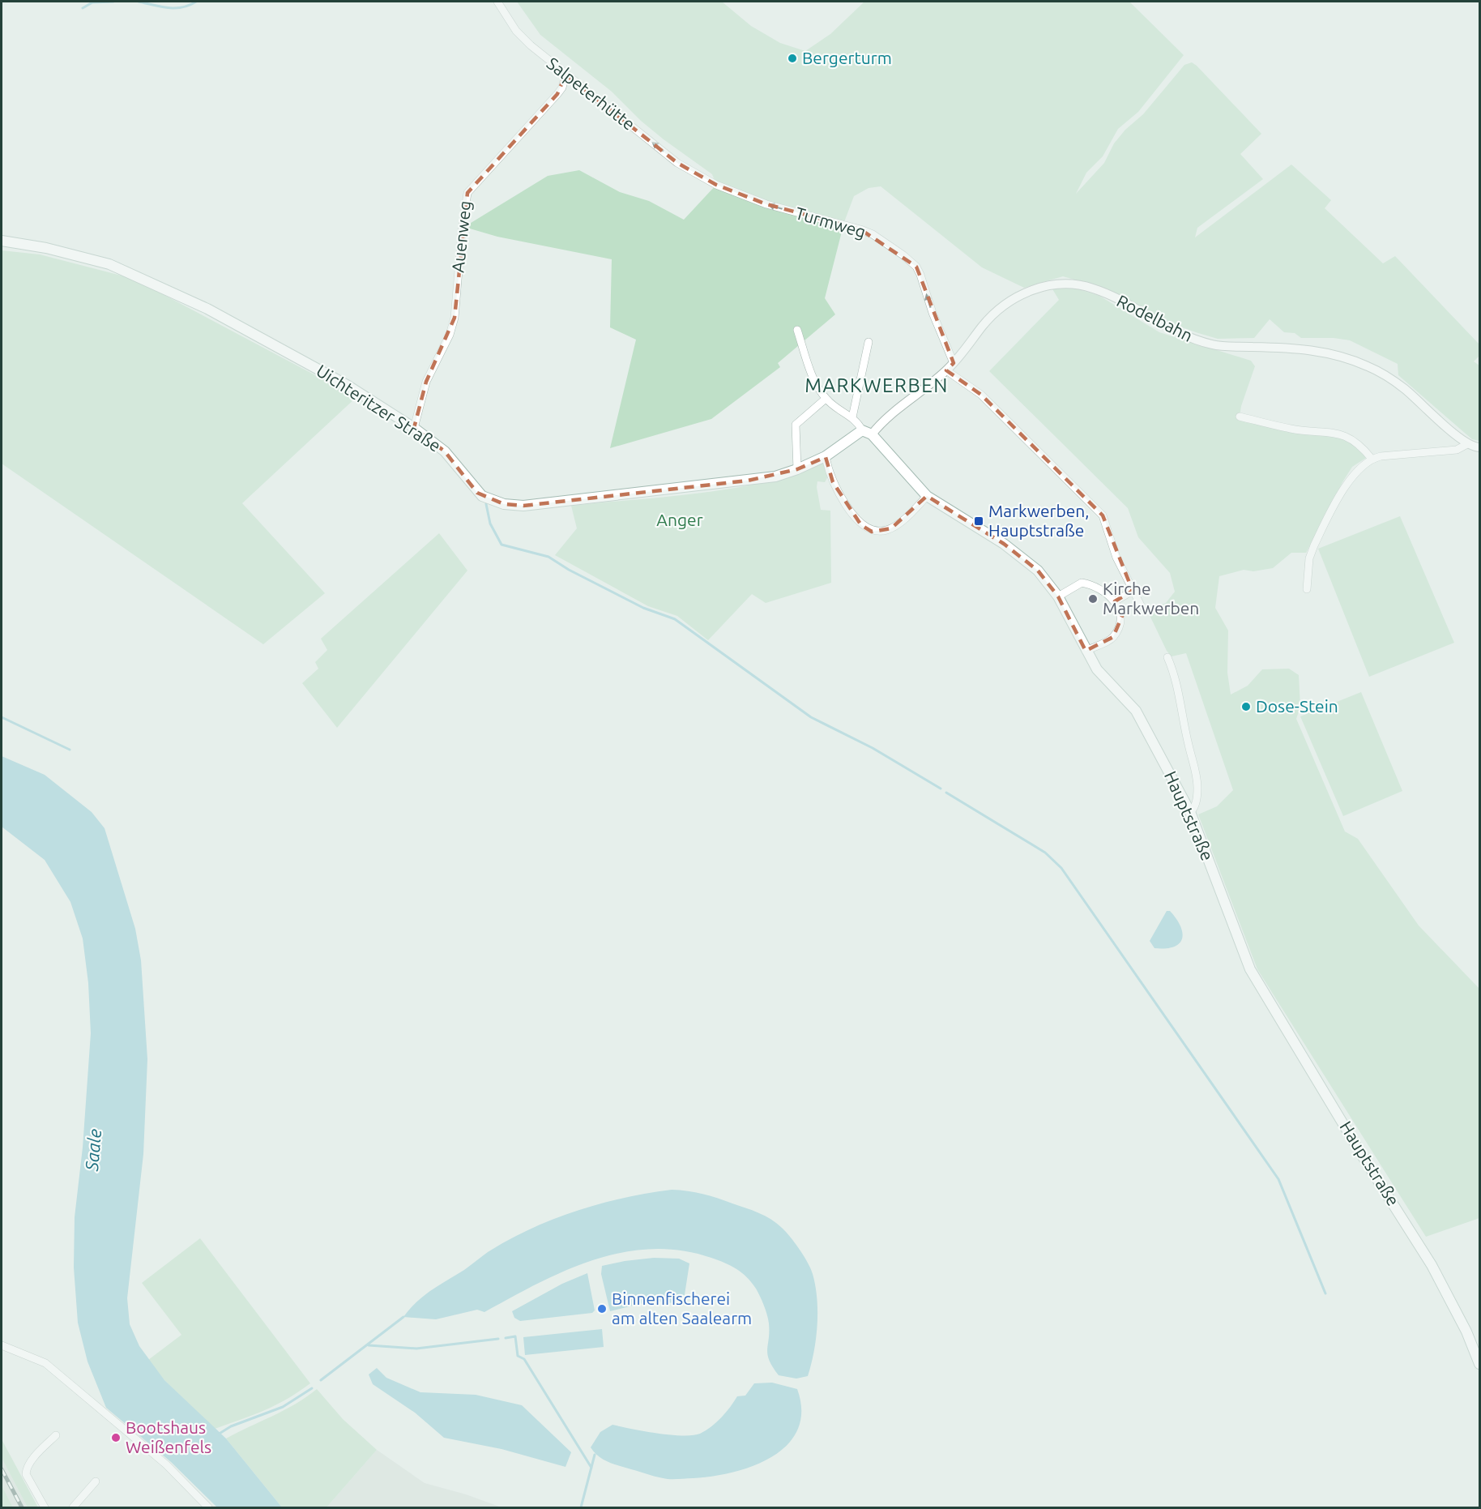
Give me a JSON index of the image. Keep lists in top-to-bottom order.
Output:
{
  "streets": {
    "main road": ["Uichteritzer Straße", "Hauptstraße"],
    "street": [
      "Salpeterhütte",
      "Turmweg",
      "Auenweg",
      "Rodelbahn"
    ]
  },
  "crossings": [
    ["Salpeterhütte", "Turmweg"],
    ["Salpeterhütte", "Auenweg"],
    ["Turmweg", "Rodelbahn"],
    ["Auenweg", "Uichteritzer Straße"],
    ["Rodelbahn", "Uichteritzer Straße"],
    ["Rodelbahn", "Hauptstraße"],
    ["Uichteritzer Straße", "Hauptstraße"]
  ],
  "one_way": ["Salpeterhütte", "Turmweg"],
  "districts": ["MARKWERBEN"],
  "water": ["Saale"],
  "parks": ["Anger"],
  "places": {
    "other": [
      "Bergerturm",
      "Kirche Markwerben",
      "Dose-Stein",
      "Binnenfischerei am alten Saalearm",
      "Bootshaus Weißenfels"
    ],
    "transit": ["Markwerben, Hauptstraße"]
  }
}
